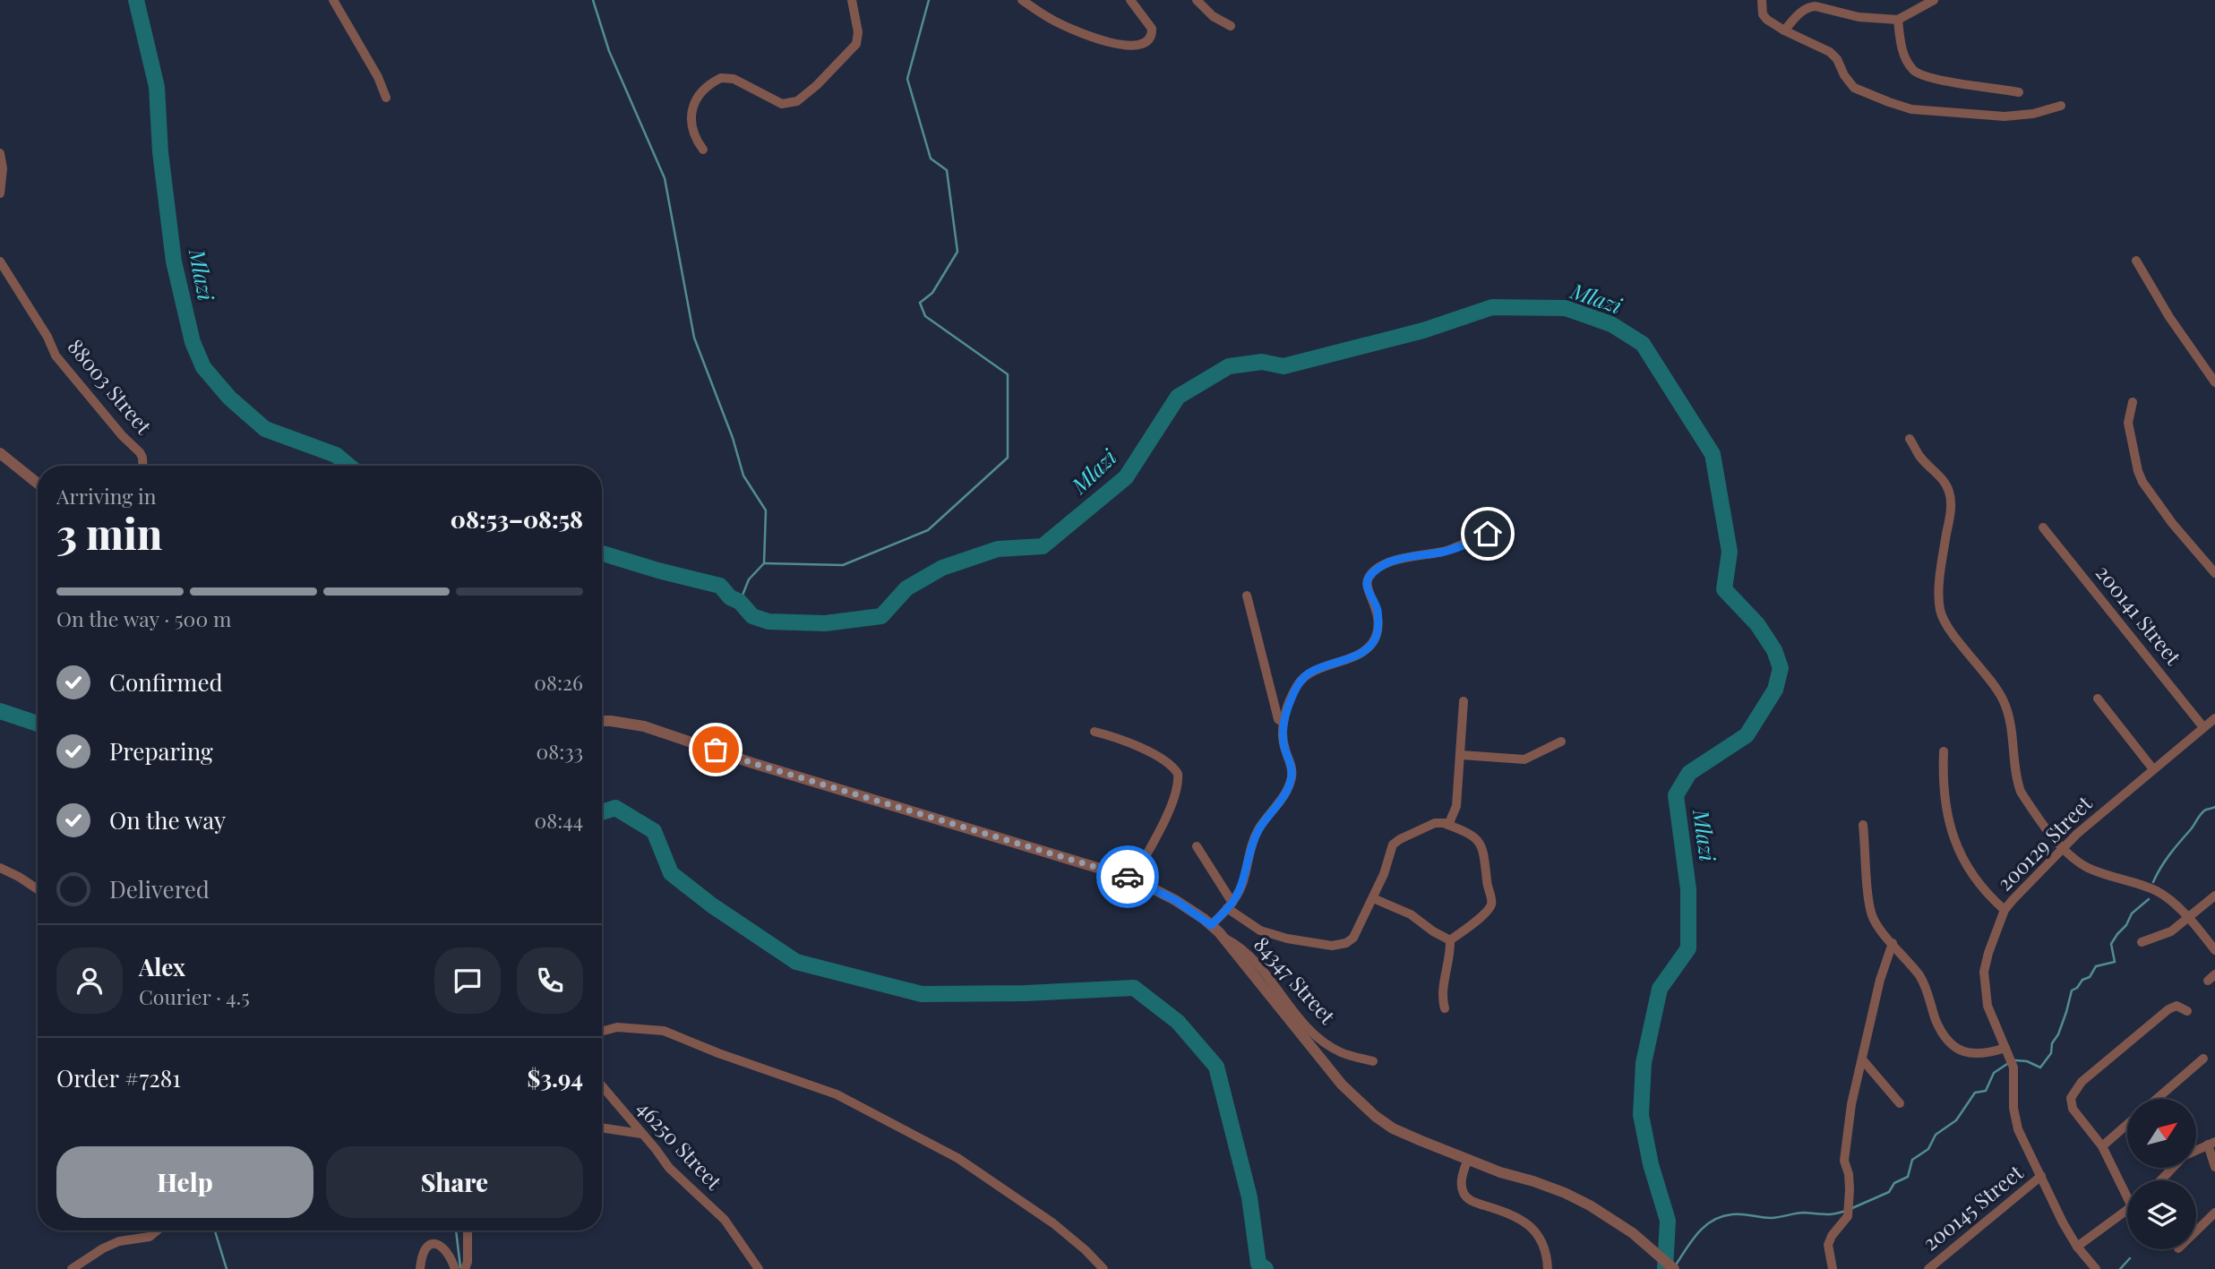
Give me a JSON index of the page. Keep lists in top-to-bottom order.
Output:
{
  "streets": {
    "street": [
      "88003 Street",
      "200141 Street",
      "200129 Street",
      "84347 Street",
      "46250 Street",
      "200145 Street"
    ]
  },
  "crossings": [
    ["200141 Street", "200129 Street"],
    ["200129 Street", "200145 Street"]
  ],
  "water": ["Mlazi"],
  "north": "top right",
  "page": {
    "heading": ["3 min", "Arriving in", "08:53–08:58"],
    "panel": [
      "Alex",
      "Courier · 4.5",
      "Order #7281",
      "$3.94"
    ],
    "bar": "On the way · 500 m",
    "list": [
      ["Confirmed", "08:26"],
      ["Preparing", "08:33"],
      ["On the way", "08:44"],
      "Delivered"
    ],
    "buttons": ["Help", "Share"]
  }
}
